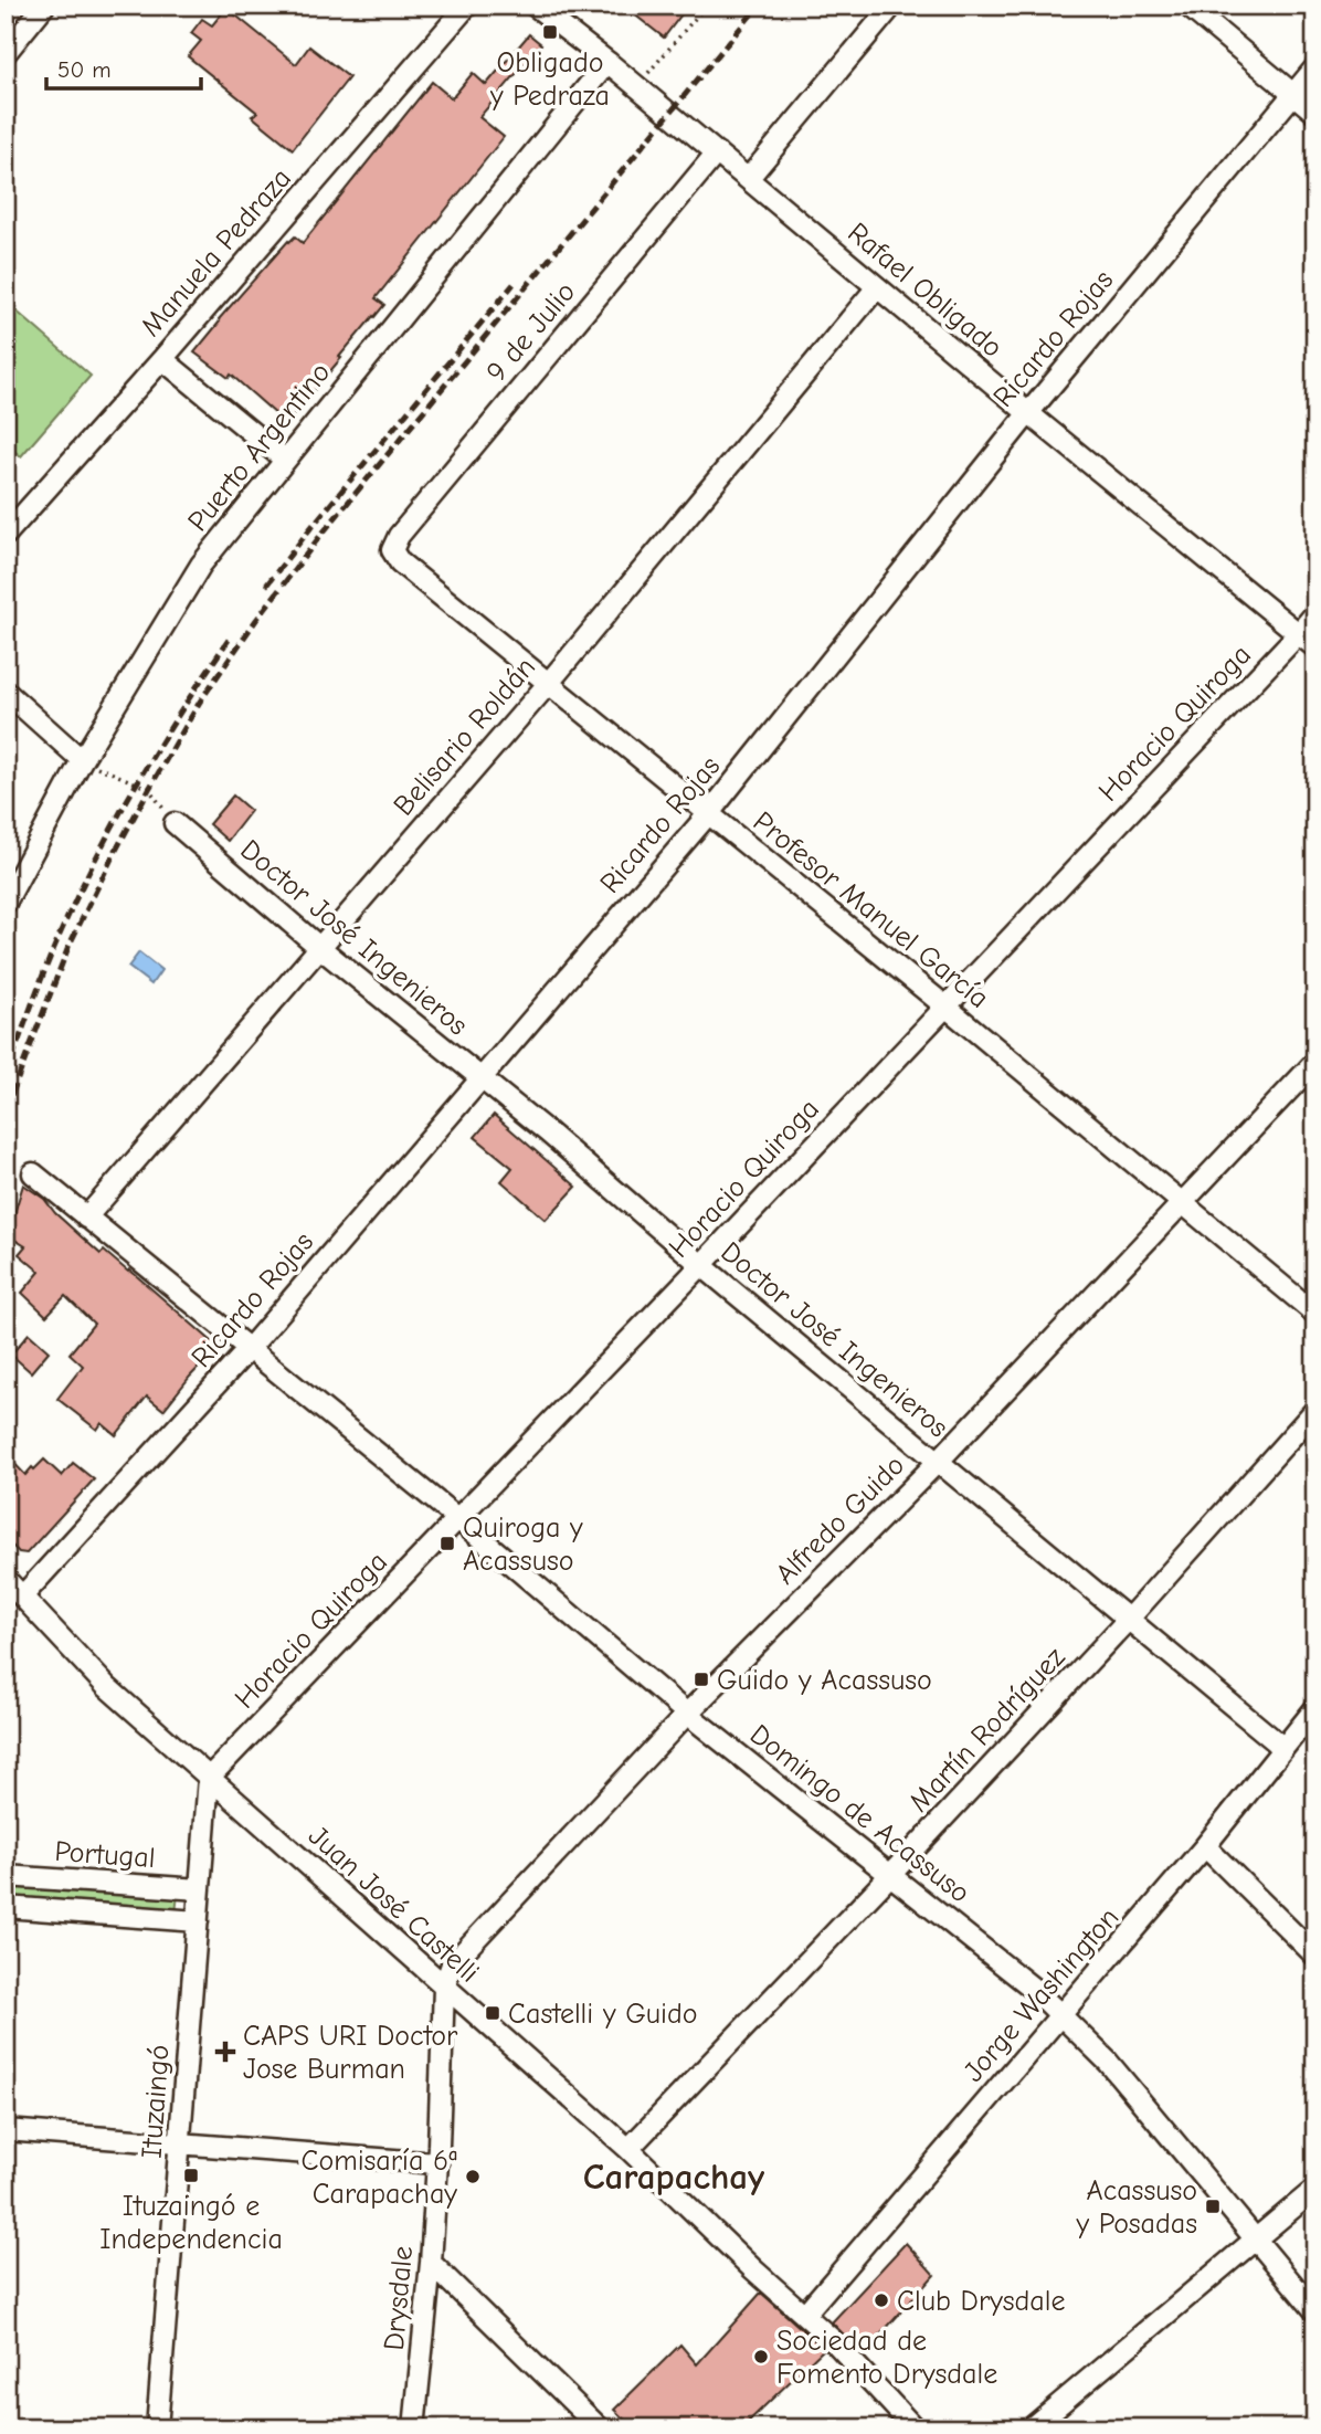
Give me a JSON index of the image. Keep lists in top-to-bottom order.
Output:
{
  "streets": {
    "street": [
      "Manuela Pedraza",
      "Rafael Obligado",
      "9 de Julio",
      "Ricardo Rojas",
      "Puerto Argentino",
      "Horacio Quiroga",
      "Belisario Roldán",
      "Profesor Manuel García",
      "Doctor José Ingenieros",
      "Alfredo Guido",
      "Martín Rodríguez",
      "Domingo de Acassuso",
      "Portugal",
      "Juan José Castelli",
      "Jorge Washington",
      "Ituzaingó",
      "Drysdale"
    ]
  },
  "crossings": [
    ["Rafael Obligado", "9 de Julio"],
    ["Rafael Obligado", "Ricardo Rojas"],
    ["Rafael Obligado", "Puerto Argentino"],
    ["Rafael Obligado", "Horacio Quiroga"],
    ["Rafael Obligado", "Belisario Roldán"],
    ["9 de Julio", "Profesor Manuel García"],
    ["Ricardo Rojas", "Profesor Manuel García"],
    ["Ricardo Rojas", "Doctor José Ingenieros"],
    ["Ricardo Rojas", "Domingo de Acassuso"],
    ["Ricardo Rojas", "Juan José Castelli"],
    ["Horacio Quiroga", "Profesor Manuel García"],
    ["Horacio Quiroga", "Doctor José Ingenieros"],
    ["Horacio Quiroga", "Domingo de Acassuso"],
    ["Horacio Quiroga", "Juan José Castelli"],
    ["Horacio Quiroga", "Ituzaingó"],
    ["Belisario Roldán", "Profesor Manuel García"],
    ["Belisario Roldán", "Doctor José Ingenieros"],
    ["Belisario Roldán", "Domingo de Acassuso"],
    ["Profesor Manuel García", "Alfredo Guido"],
    ["Doctor José Ingenieros", "Alfredo Guido"],
    ["Doctor José Ingenieros", "Martín Rodríguez"],
    ["Doctor José Ingenieros", "Jorge Washington"],
    ["Alfredo Guido", "Domingo de Acassuso"],
    ["Alfredo Guido", "Juan José Castelli"],
    ["Alfredo Guido", "Drysdale"],
    ["Martín Rodríguez", "Domingo de Acassuso"],
    ["Martín Rodríguez", "Juan José Castelli"],
    ["Domingo de Acassuso", "Jorge Washington"],
    ["Portugal", "Ituzaingó"],
    ["Juan José Castelli", "Jorge Washington"],
    ["Juan José Castelli", "Ituzaingó"],
    ["Juan José Castelli", "Drysdale"]
  ],
  "districts": ["Carapachay"],
  "places": {
    "transit": [
      "Obligado y Pedraza",
      "Quiroga y Acassuso",
      "Guido y Acassuso",
      "Castelli y Guido",
      "Ituzaingó e Independencia",
      "Acassuso y Posadas"
    ],
    "health": ["CAPS URI Doctor Jose Burman"],
    "other": ["Comisaría 6ª Carapachay", "Club Drysdale", "Sociedad de Fomento Drysdale"]
  },
  "scale_bar": "50 m"
}
